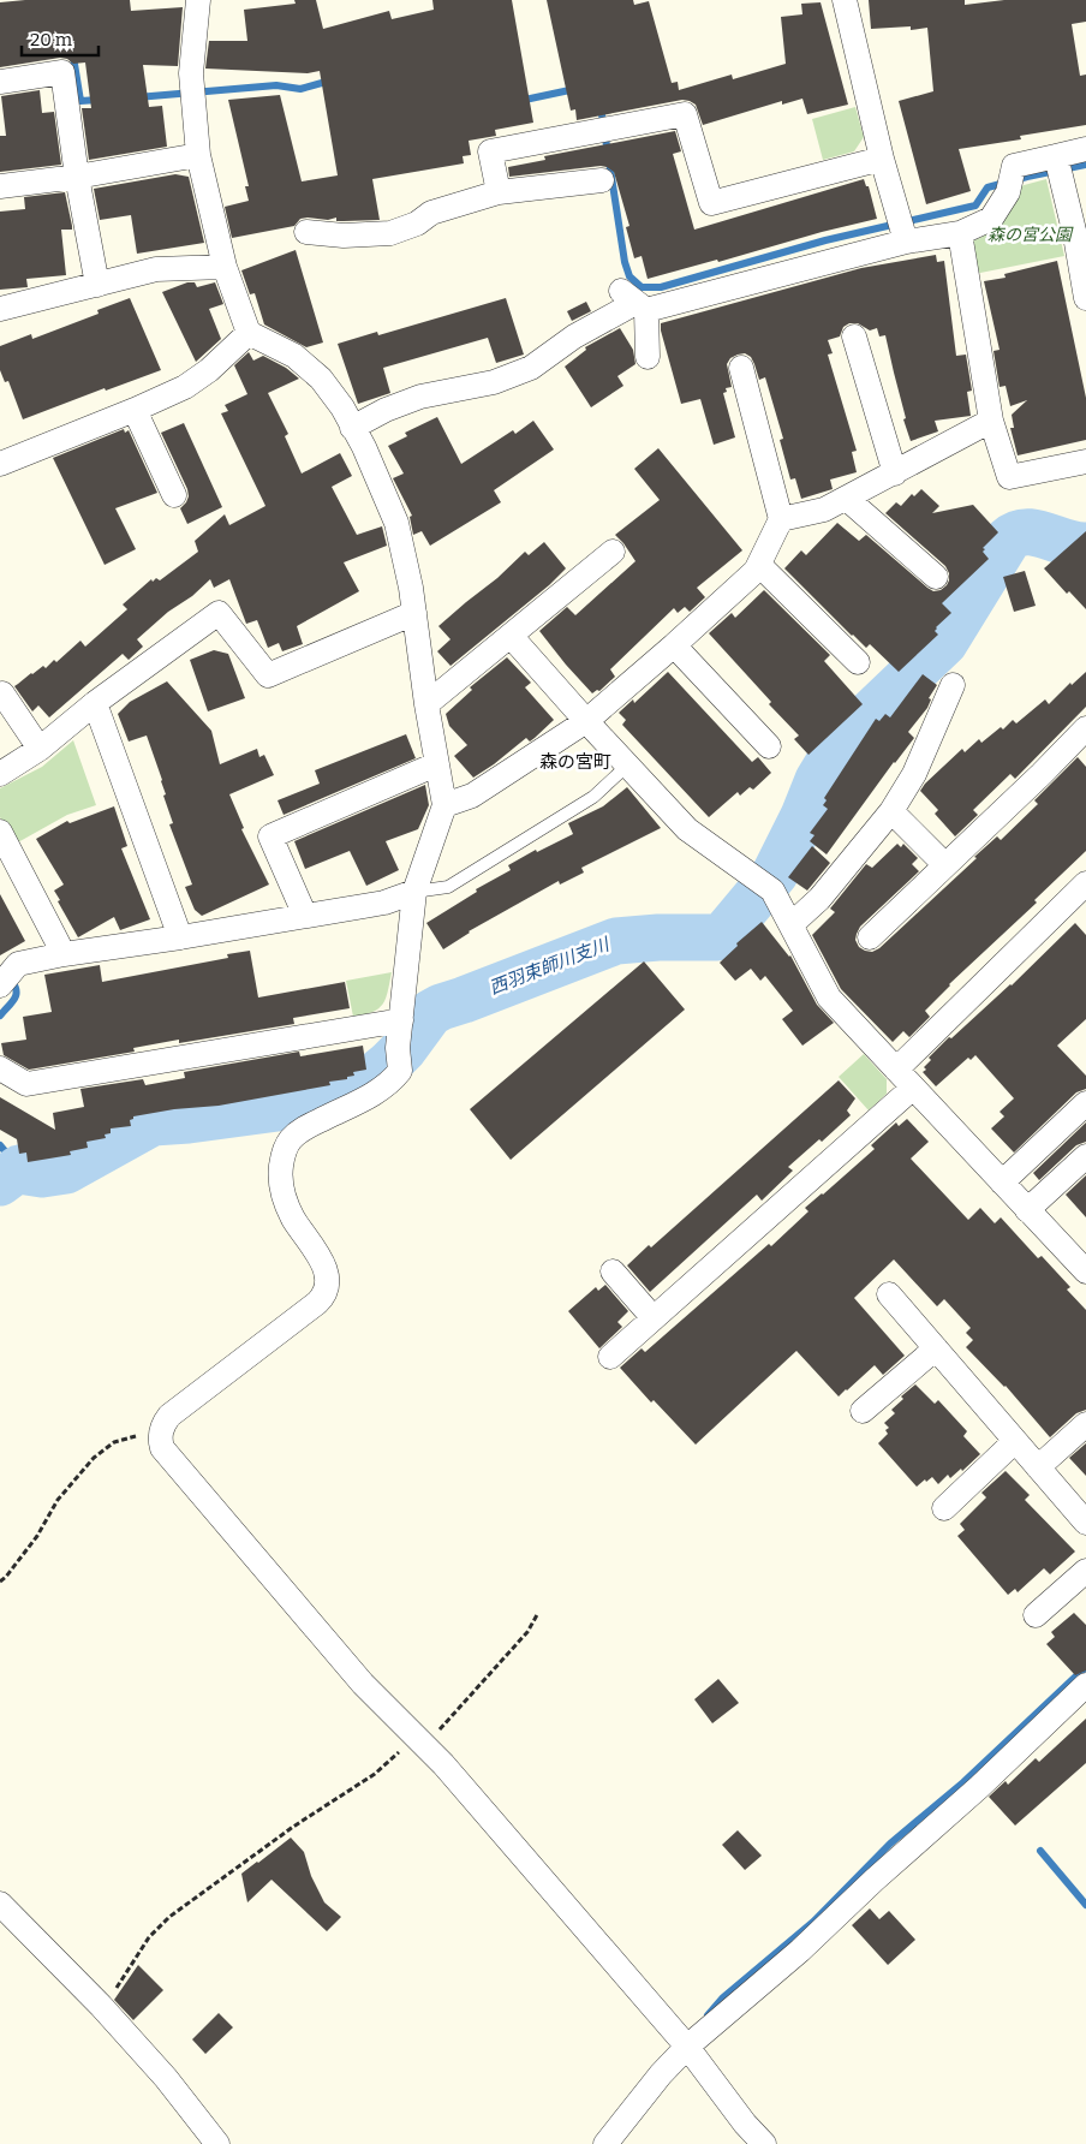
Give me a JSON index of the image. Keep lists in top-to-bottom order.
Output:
{
  "districts": ["森の宮町"],
  "water": ["西羽束師川支川"],
  "parks": ["森の宮公園"],
  "scale_bar": "20 m"
}
